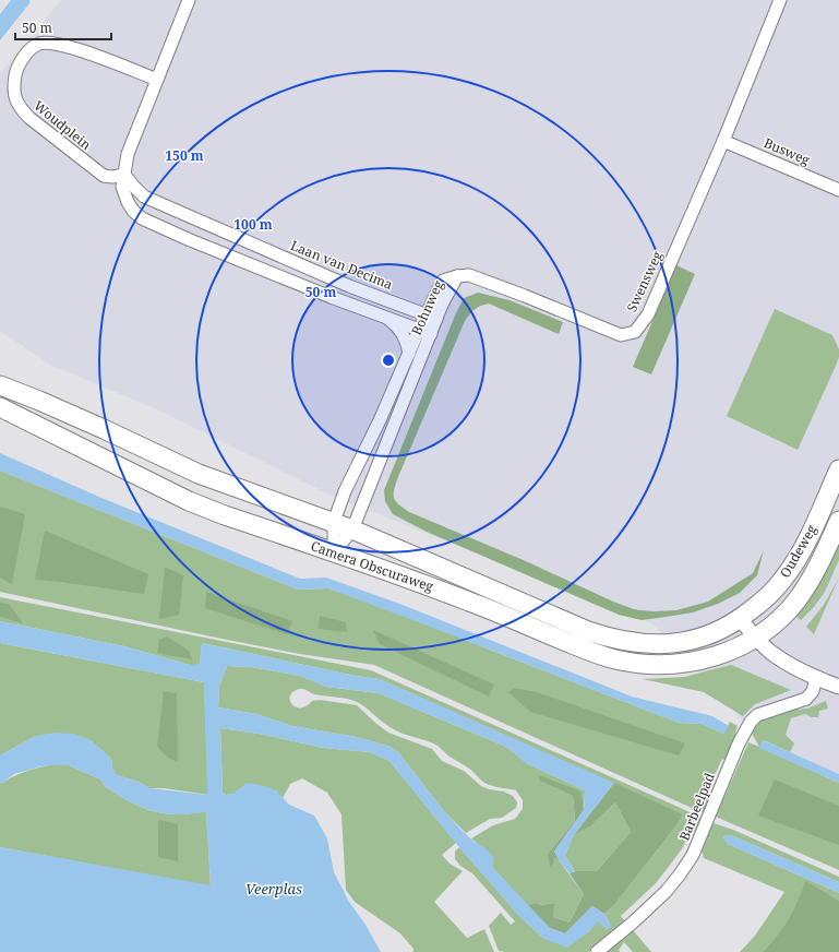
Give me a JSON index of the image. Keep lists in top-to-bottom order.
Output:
{
  "streets": {
    "main road": ["Oudeweg", "Camera Obscuraweg"],
    "street": [
      "Woudplein",
      "Busweg",
      "Laan van Decima",
      "Swensweg",
      "Bohnweg",
      "Barbeelpad"
    ]
  },
  "crossings": [
    ["Woudplein", "Laan van Decima"],
    ["Busweg", "Swensweg"],
    ["Laan van Decima", "Bohnweg"],
    ["Swensweg", "Bohnweg"],
    ["Bohnweg", "Camera Obscuraweg"],
    ["Oudeweg", "Camera Obscuraweg"]
  ],
  "water": ["Veerplas"],
  "scale_bar": "50 m",
  "rings": ["150 m", "100 m", "50 m"]
}
